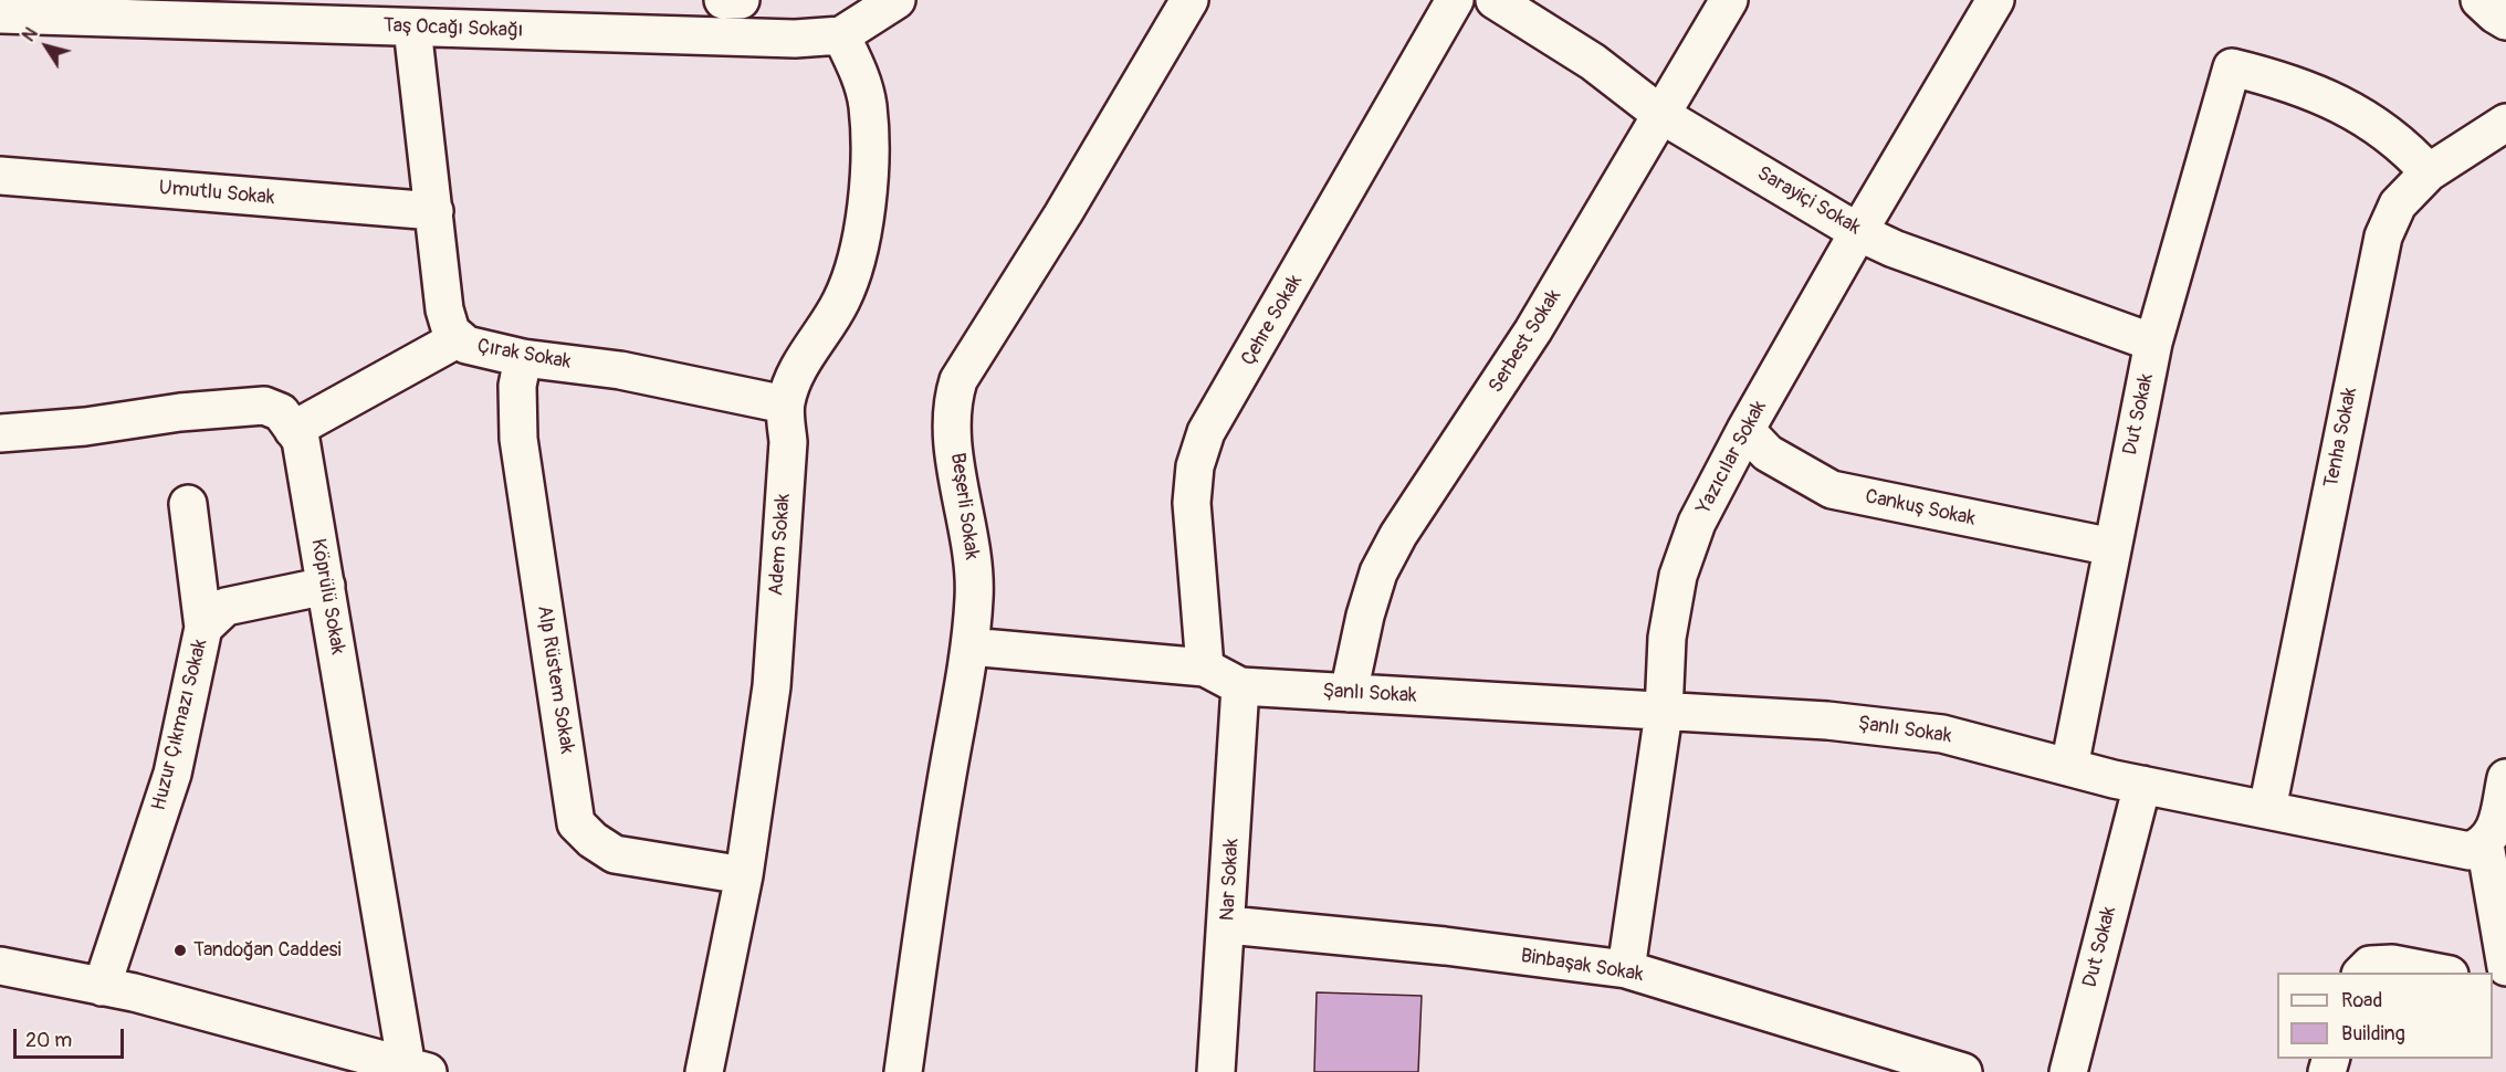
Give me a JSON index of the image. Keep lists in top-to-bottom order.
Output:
{
  "streets": {
    "street": [
      "Taş Ocağı Sokağı",
      "Umutlu Sokak",
      "Sarayiçi Sokak",
      "Çehre Sokak",
      "Serbest Sokak",
      "Çırak Sokak",
      "Dut Sokak",
      "Tenha Sokak",
      "Yazıcılar Sokak",
      "Beşerli Sokak",
      "Cankuş Sokak",
      "Adem Sokak",
      "Köprülü Sokak",
      "Alp Rüstem Sokak",
      "Şanlı Sokak",
      "Huzur Çıkmazı Sokak",
      "Nar Sokak",
      "Binbaşak Sokak"
    ]
  },
  "crossings": [
    ["Taş Ocağı Sokağı", "Çırak Sokak"],
    ["Taş Ocağı Sokağı", "Adem Sokak"],
    ["Umutlu Sokak", "Çırak Sokak"],
    ["Sarayiçi Sokak", "Serbest Sokak"],
    ["Sarayiçi Sokak", "Dut Sokak"],
    ["Sarayiçi Sokak", "Yazıcılar Sokak"],
    ["Serbest Sokak", "Şanlı Sokak"],
    ["Çırak Sokak", "Adem Sokak"],
    ["Çırak Sokak", "Alp Rüstem Sokak"],
    ["Dut Sokak", "Tenha Sokak"],
    ["Dut Sokak", "Cankuş Sokak"],
    ["Dut Sokak", "Şanlı Sokak"],
    ["Tenha Sokak", "Şanlı Sokak"],
    ["Yazıcılar Sokak", "Cankuş Sokak"],
    ["Yazıcılar Sokak", "Şanlı Sokak"],
    ["Yazıcılar Sokak", "Binbaşak Sokak"],
    ["Adem Sokak", "Alp Rüstem Sokak"],
    ["Köprülü Sokak", "Huzur Çıkmazı Sokak"],
    ["Şanlı Sokak", "Nar Sokak"],
    ["Nar Sokak", "Binbaşak Sokak"]
  ],
  "places": ["Tandoğan Caddesi"],
  "legend": ["Road", "Building"],
  "scale_bar": "20 m",
  "north": "top left"
}
